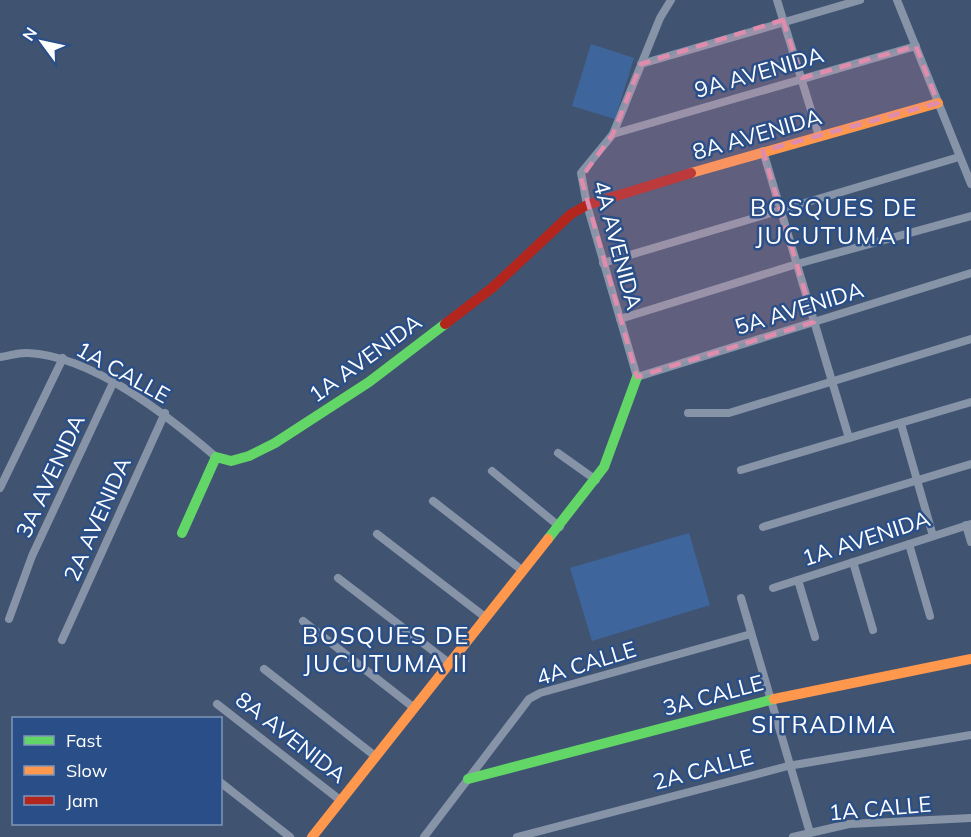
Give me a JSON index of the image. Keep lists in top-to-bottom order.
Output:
{
  "streets": {
    "street": [
      "9A AVENIDA",
      "8A AVENIDA",
      "4A AVENIDA",
      "5A AVENIDA",
      "1A AVENIDA",
      "1A CALLE",
      "3A AVENIDA",
      "2A AVENIDA",
      "4A CALLE",
      "3A CALLE",
      "2A CALLE"
    ]
  },
  "crossings": [
    ["9A AVENIDA", "4A AVENIDA"],
    ["8A AVENIDA", "4A AVENIDA"],
    ["8A AVENIDA", "1A AVENIDA"],
    ["4A AVENIDA", "5A AVENIDA"],
    ["4A AVENIDA", "1A AVENIDA"],
    ["1A AVENIDA", "1A CALLE"],
    ["1A CALLE", "3A AVENIDA"],
    ["1A CALLE", "2A AVENIDA"],
    ["4A CALLE", "3A CALLE"]
  ],
  "districts": ["BOSQUES DE JUCUTUMA I", "BOSQUES DE JUCUTUMA II", "SITRADIMA"],
  "legend": ["Fast", "Slow", "Jam"],
  "north": "top left"
}
